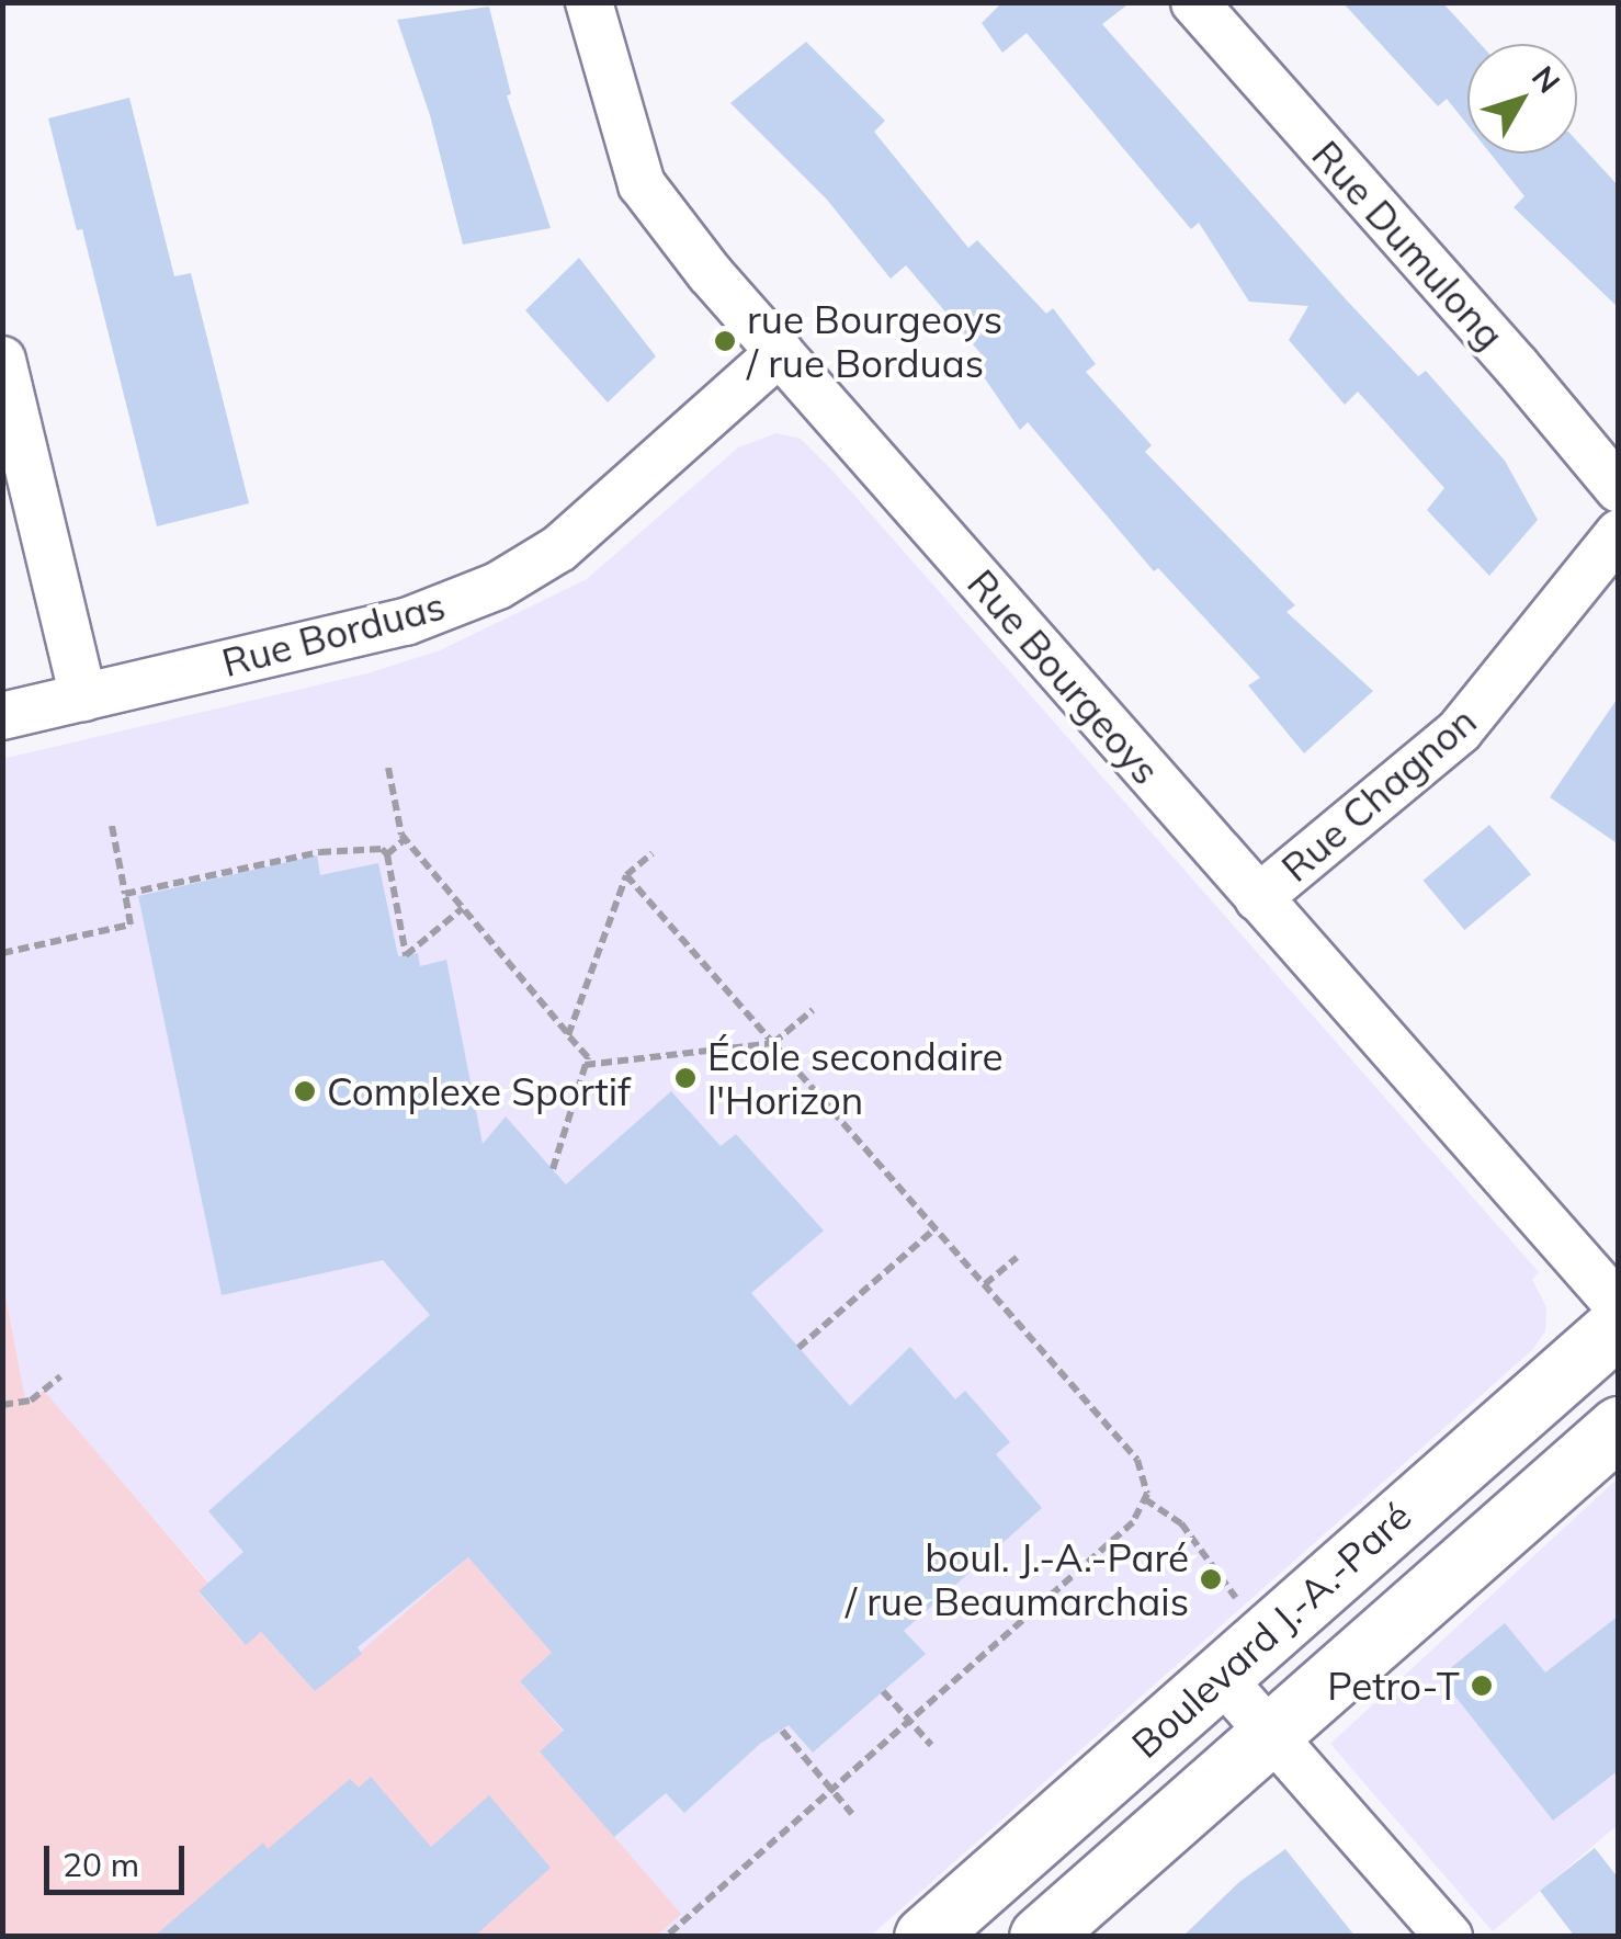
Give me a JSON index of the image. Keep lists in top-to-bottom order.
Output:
{
  "streets": {
    "street": [
      "Rue Dumulong",
      "Rue Borduas",
      "Rue Bourgeoys",
      "Rue Chagnon",
      "Boulevard J.-A.-Paré"
    ]
  },
  "crossings": [
    ["Rue Borduas", "Rue Bourgeoys"],
    ["Rue Bourgeoys", "Rue Chagnon"]
  ],
  "places": [
    "rue Bourgeoys / rue Borduas",
    "École secondaire l'Horizon",
    "Complexe Sportif",
    "boul. J.-A.-Paré / rue Beaumarchais",
    "Petro-T"
  ],
  "scale_bar": "20 m",
  "north": "top right"
}
